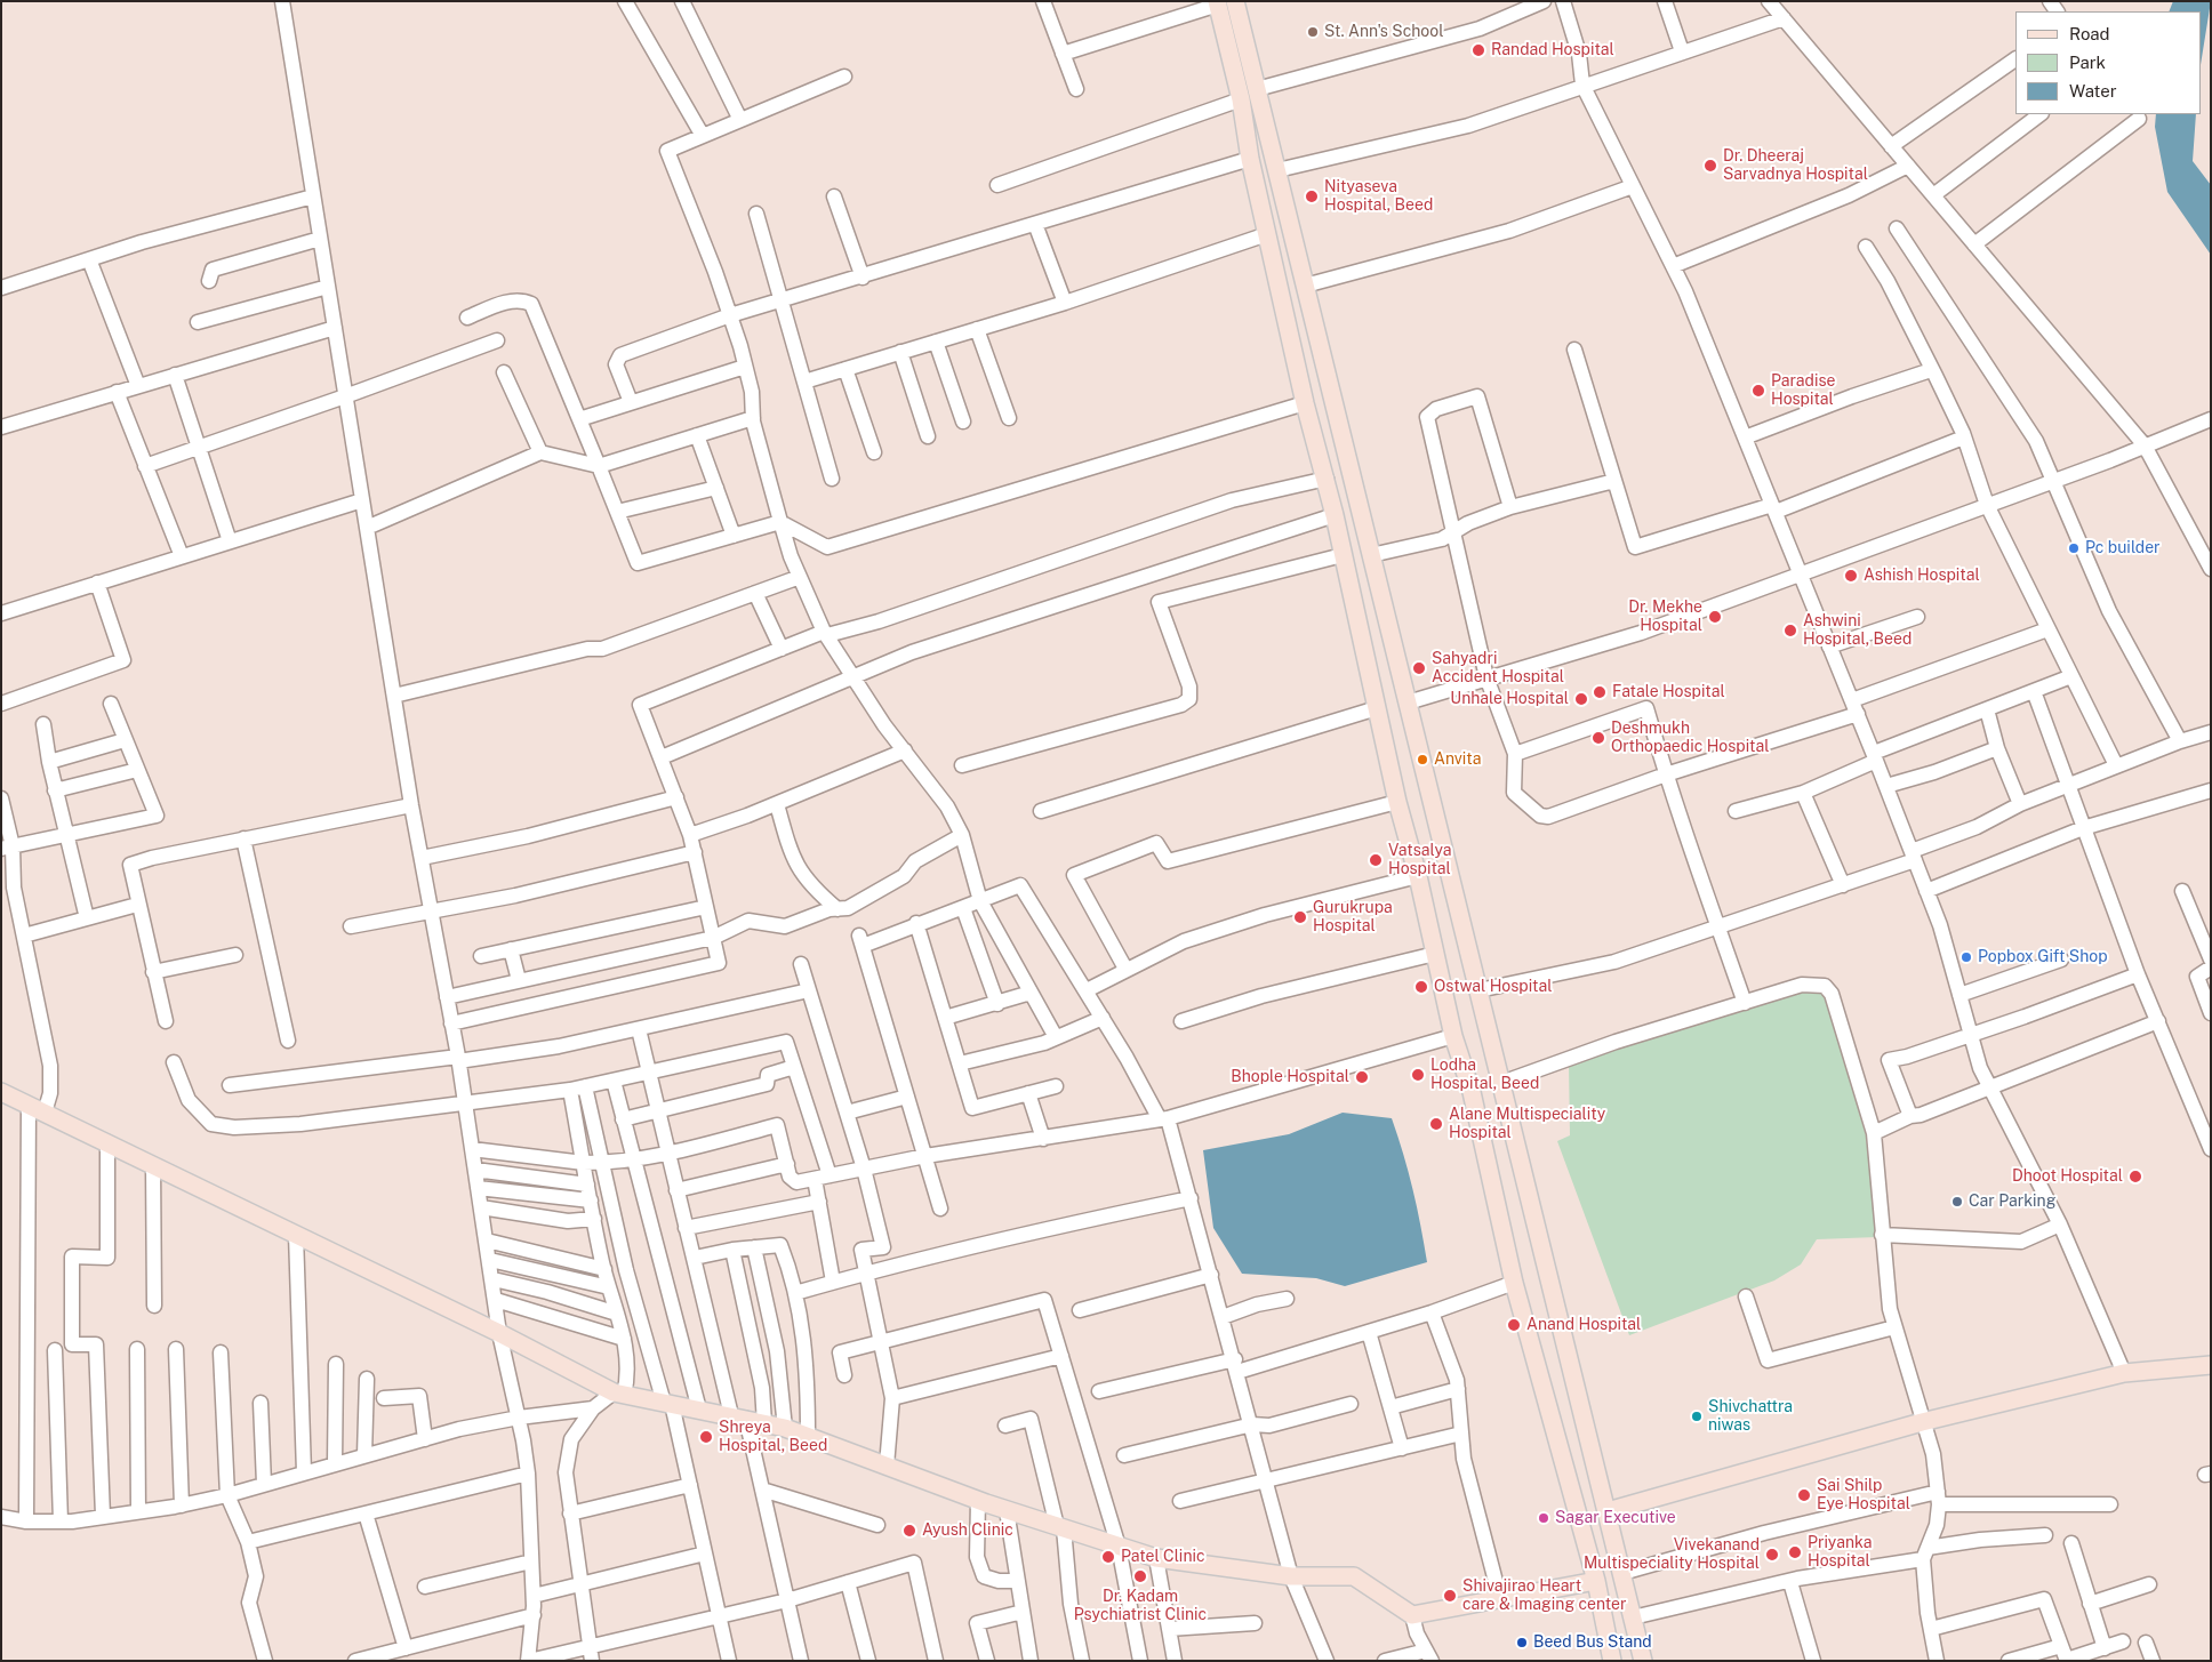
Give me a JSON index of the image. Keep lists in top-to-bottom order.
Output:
{
  "places": [
    "St. Ann's School",
    "Randad Hospital",
    "Dr. Dheeraj Sarvadnya Hospital",
    "Nityaseva Hospital, Beed",
    "Paradise Hospital",
    "Pc builder",
    "Ashish Hospital",
    "Dr. Mekhe Hospital",
    "Ashwini Hospital, Beed",
    "Sahyadri Accident Hospital",
    "Fatale Hospital",
    "Unhale Hospital",
    "Deshmukh Orthopaedic Hospital",
    "Anvita",
    "Vatsalya Hospital",
    "Gurukrupa Hospital",
    "Popbox Gift Shop",
    "Ostwal Hospital",
    "Lodha Hospital, Beed",
    "Bhople Hospital",
    "Alane Multispeciality Hospital",
    "Dhoot Hospital",
    "Car Parking",
    "Anand Hospital",
    "Shivchattra niwas",
    "Shreya Hospital, Beed",
    "Sai Shilp Eye Hospital",
    "Sagar Executive",
    "Ayush Clinic",
    "Priyanka Hospital",
    "Vivekanand Multispeciality Hospital",
    "Patel Clinic",
    "Dr. Kadam Psychiatrist Clinic",
    "Shivajirao Heart care & Imaging center",
    "Beed Bus Stand"
  ],
  "legend": ["Road", "Park", "Water"]
}
